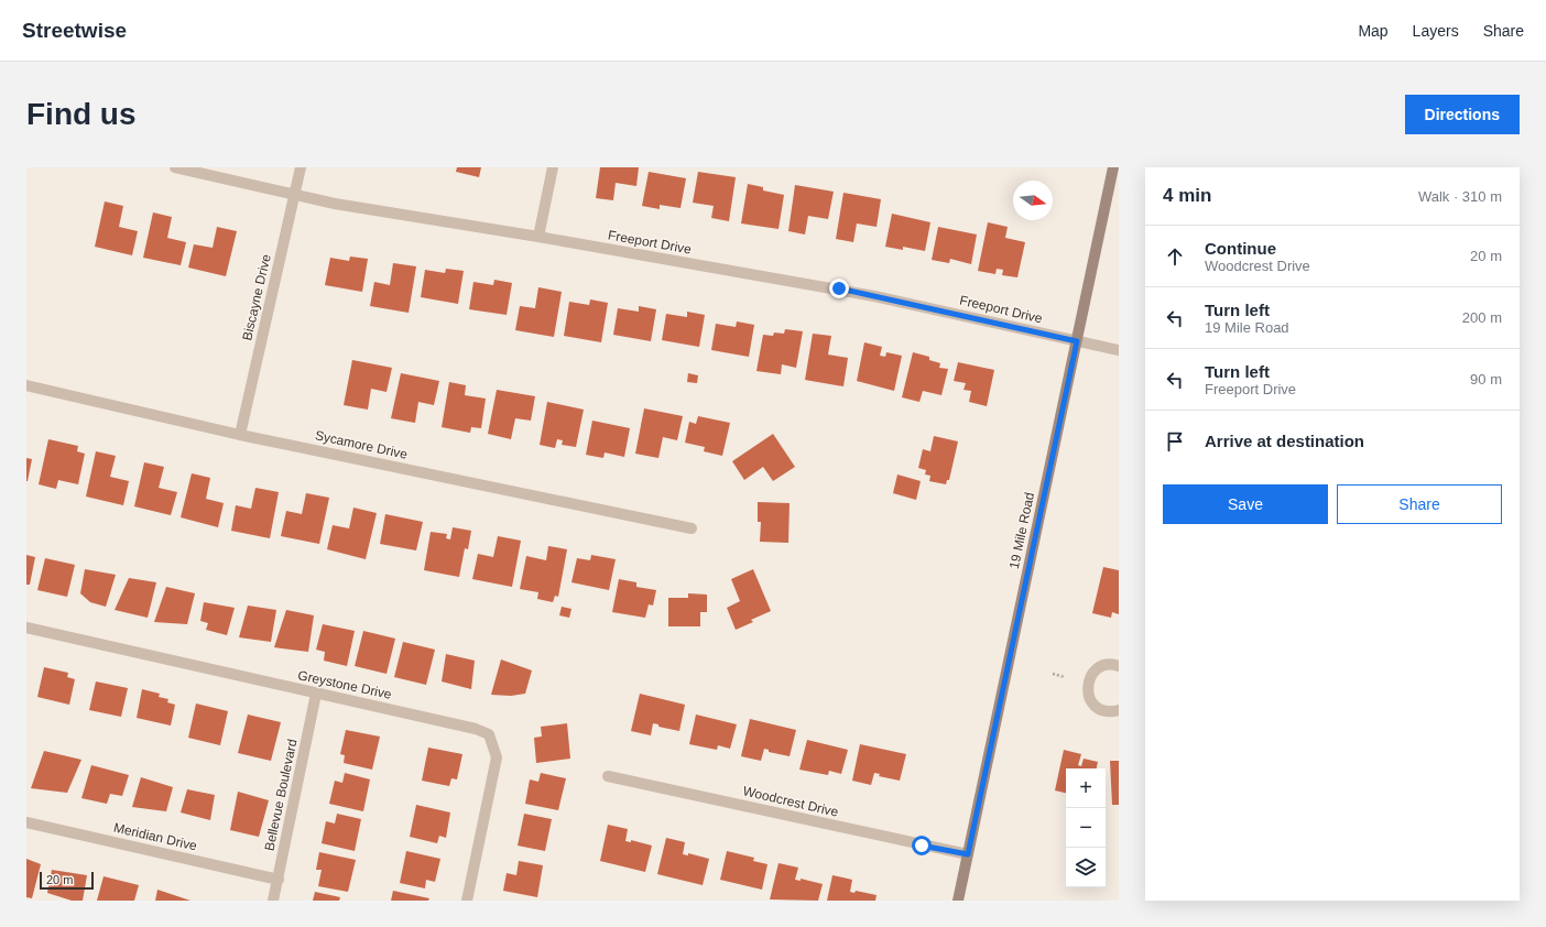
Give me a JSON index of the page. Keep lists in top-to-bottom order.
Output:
{
  "streets": {
    "street": [
      "Freeport Drive",
      "Biscayne Drive",
      "Sycamore Drive",
      "19 Mile Road",
      "Greystone Drive",
      "Bellevue Boulevard",
      "Woodcrest Drive",
      "Meridian Drive"
    ]
  },
  "crossings": [
    ["Freeport Drive", "Biscayne Drive"],
    ["Freeport Drive", "19 Mile Road"],
    ["Biscayne Drive", "Sycamore Drive"],
    ["19 Mile Road", "Woodcrest Drive"],
    ["Greystone Drive", "Bellevue Boulevard"],
    ["Bellevue Boulevard", "Meridian Drive"]
  ],
  "scale_bar": "20 m",
  "north": "right",
  "page": {
    "header": "Streetwise",
    "nav": ["Map", "Layers", "Share"],
    "buttons": [
      "Directions",
      ["Save", "Share"]
    ],
    "title": "Find us",
    "heading": ["4 min", "Walk · 310 m"],
    "list": [
      ["Continue", "Woodcrest Drive", "20 m"],
      ["Turn left", "19 Mile Road", "200 m"],
      ["Turn left", "Freeport Drive", "90 m"],
      "Arrive at destination"
    ],
    "map_buttons": ["+", "−"],
    "scale": "20 m"
  }
}
